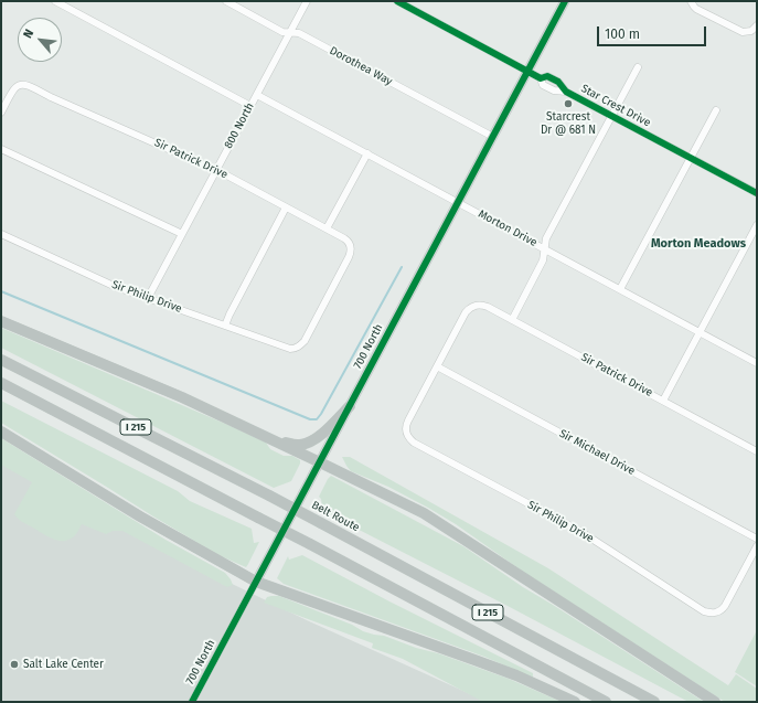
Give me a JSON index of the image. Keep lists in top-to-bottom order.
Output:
{
  "streets": {
    "highway": ["I 215", "Belt Route"],
    "main road": ["700 North"],
    "street": [
      "Dorothea Way",
      "Star Crest Drive",
      "800 North",
      "Sir Patrick Drive",
      "Morton Drive",
      "Sir Philip Drive",
      "Sir Michael Drive"
    ]
  },
  "crossings": [
    ["Dorothea Way", "800 North"],
    ["Dorothea Way", "700 North"],
    ["Star Crest Drive", "700 North"],
    ["800 North", "Sir Patrick Drive"],
    ["800 North", "Morton Drive"],
    ["800 North", "Sir Philip Drive"],
    ["Sir Patrick Drive", "Sir Philip Drive"],
    ["Sir Patrick Drive", "Sir Michael Drive"],
    ["Morton Drive", "700 North"],
    ["Sir Philip Drive", "Sir Michael Drive"]
  ],
  "districts": ["Morton Meadows"],
  "places": ["Starcrest Dr @ 681 N", "Salt Lake Center"],
  "scale_bar": "100 m",
  "north": "top left"
}
